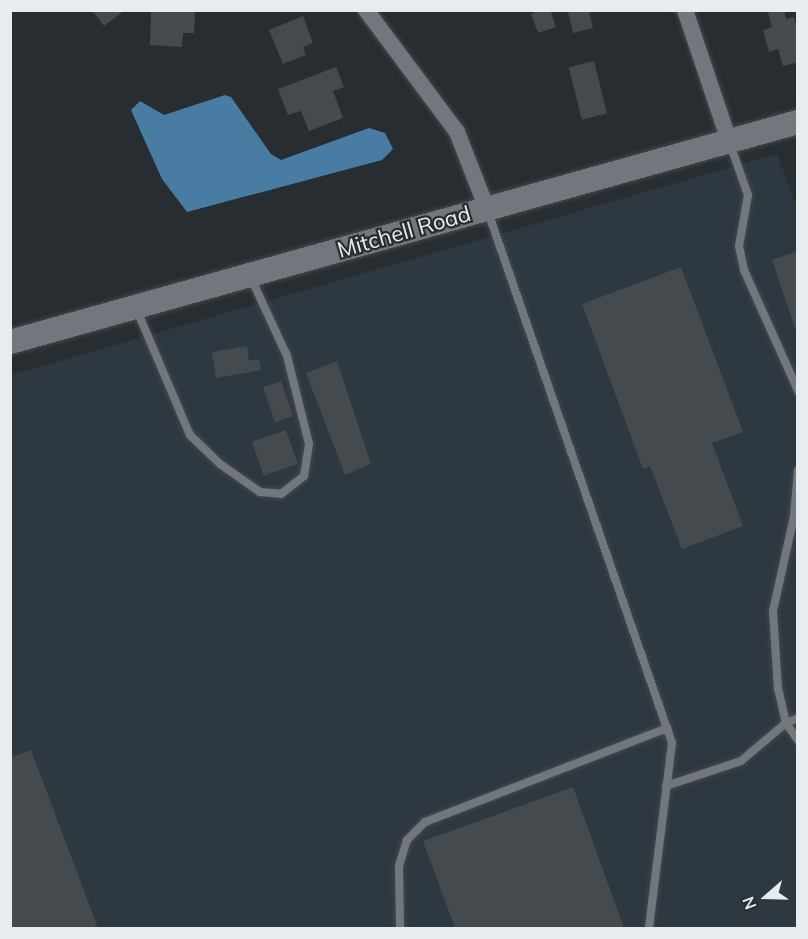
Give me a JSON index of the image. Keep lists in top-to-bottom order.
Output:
{
  "streets": {
    "street": ["Mitchell Road"]
  },
  "north": "left"
}
